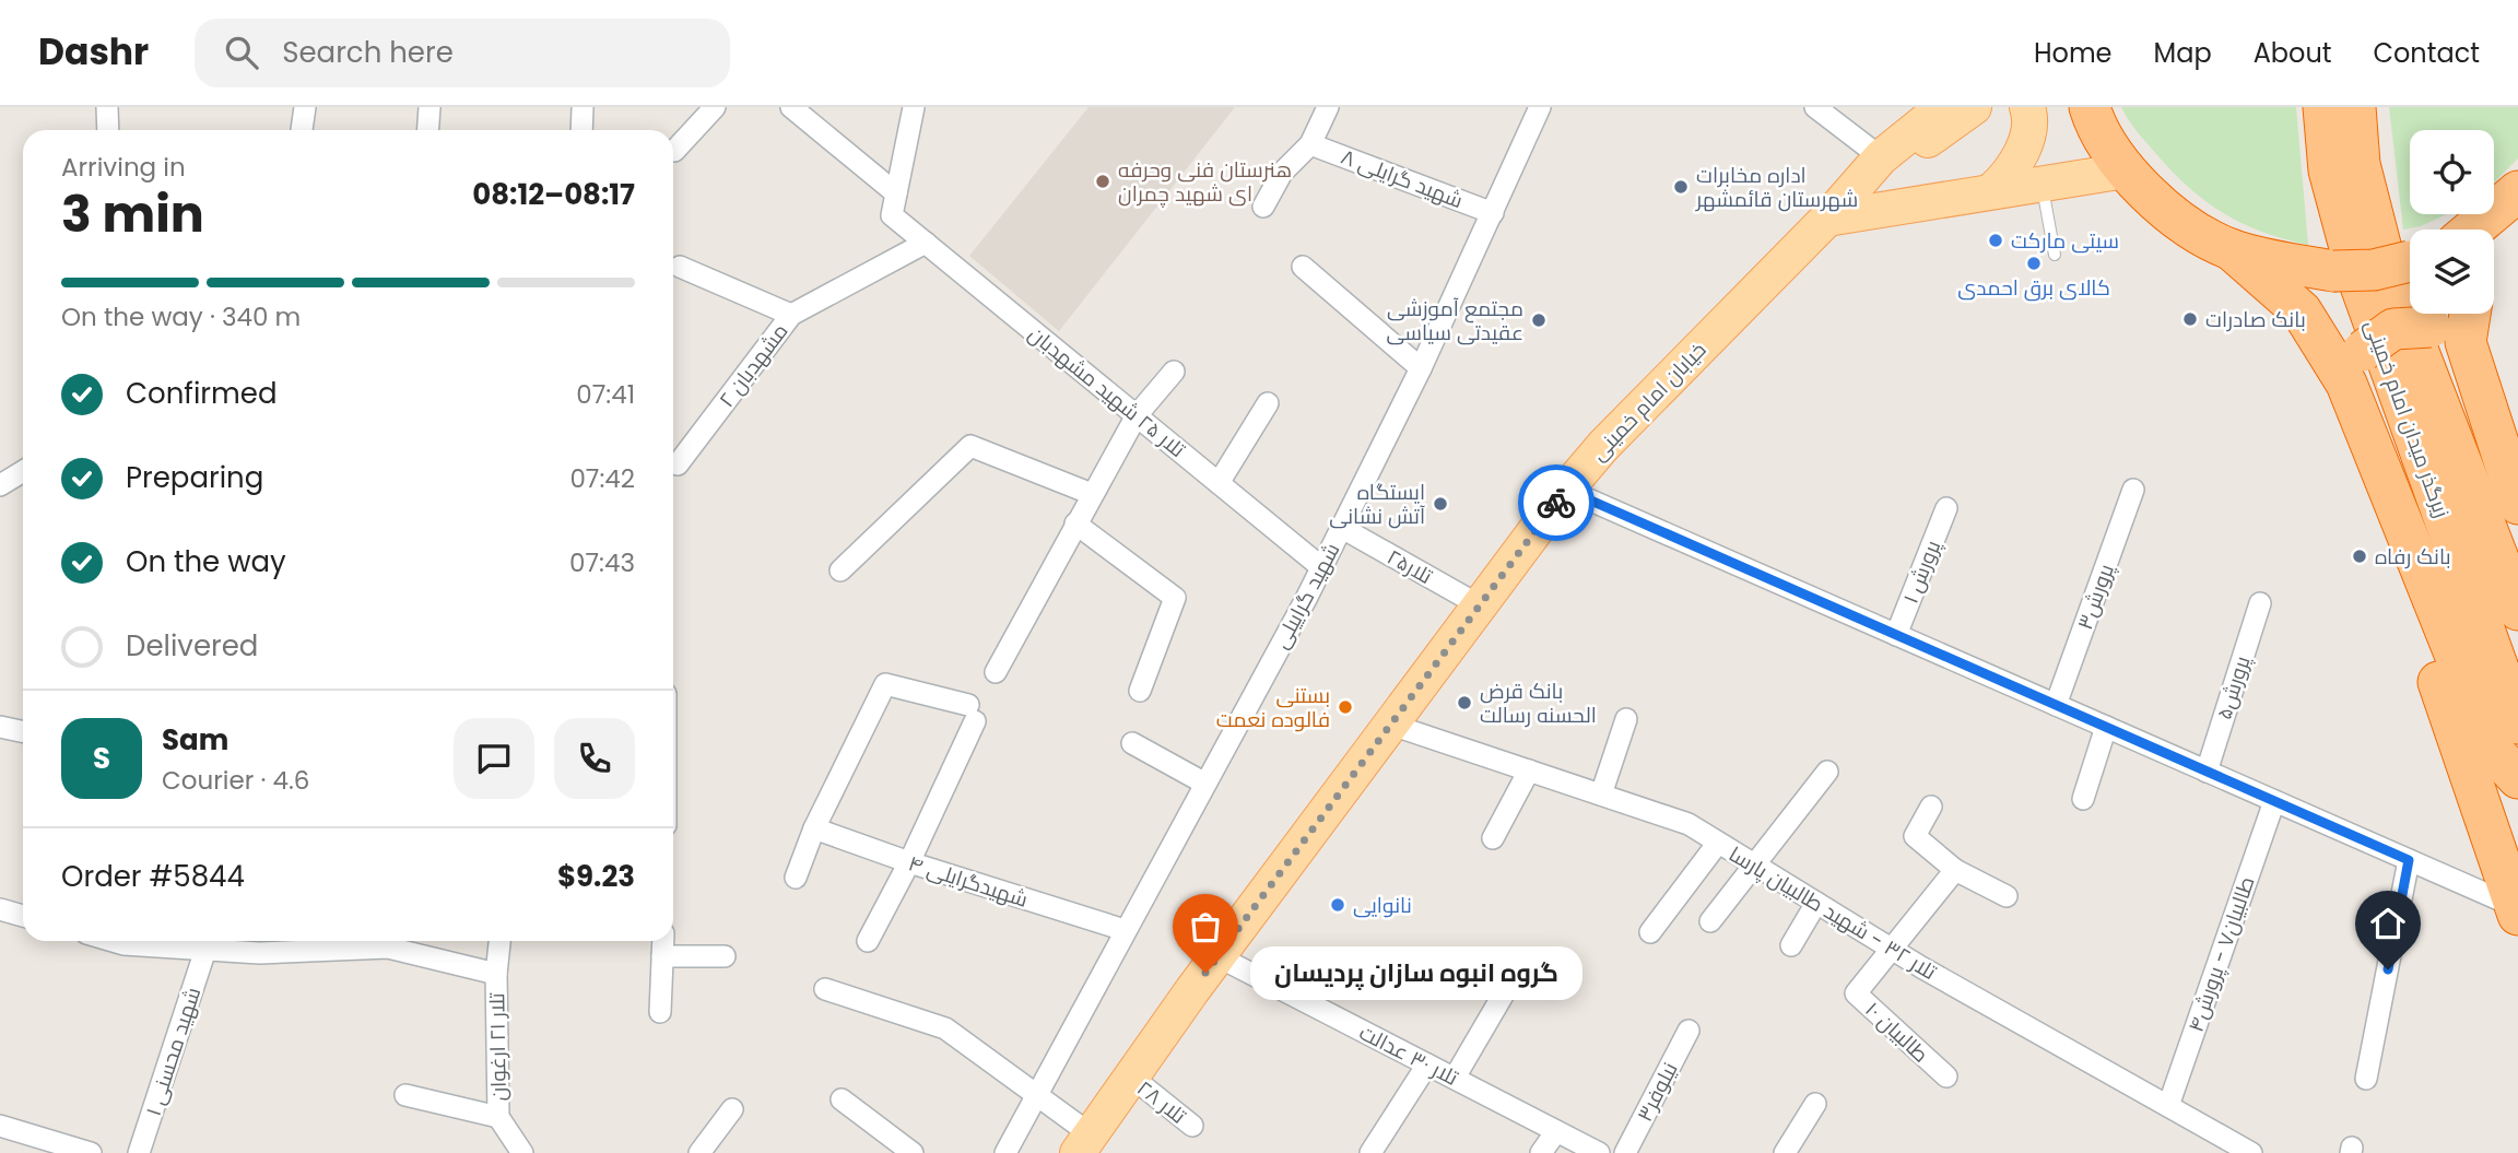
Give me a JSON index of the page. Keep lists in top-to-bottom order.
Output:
{
  "streets": {
    "highway": ["زیرگذر میدان امام خمینی"],
    "main road": ["خیابان امام خمینی"],
    "street": [
      "شهید گرایلی ۸",
      "مشهدبان ۲",
      "تلار ۲۵ شهید مشهدبان",
      "تلار۲۵",
      "پرورش ۱",
      "شهید گراییلی",
      "پرورش۳",
      "پرورش۵",
      "شهیدگرایلی ۴",
      "تلار ۳۲ - شهید طالبیان پارسا",
      "طالبیان۷ - پرورش۴",
      "طالبیان ۱۰",
      "تلار ۲۱ ارغوان",
      "شهید محسنی ۱",
      "تلار ۳۰ عدالت",
      "نیلوفر۳",
      "تلار ۲۸"
    ]
  },
  "crossings": [
    ["شهید گرایلی ۸", "شهید گراییلی"],
    ["مشهدبان ۲", "تلار ۲۵ شهید مشهدبان"],
    ["تلار ۲۵ شهید مشهدبان", "شهید گراییلی"],
    ["خیابان امام خمینی", "تلار۲۵"],
    ["خیابان امام خمینی", "تلار ۳۲ - شهید طالبیان پارسا"],
    ["خیابان امام خمینی", "تلار ۳۰ عدالت"],
    ["خیابان امام خمینی", "تلار ۲۸"],
    ["تلار۲۵", "شهید گراییلی"],
    ["شهید گراییلی", "شهیدگرایلی ۴"],
    ["تلار ۳۲ - شهید طالبیان پارسا", "طالبیان۷ - پرورش۴"],
    ["تلار ۳۲ - شهید طالبیان پارسا", "طالبیان ۱۰"]
  ],
  "places": [
    "هنرستان فنی وحرفه ای شهید چمران",
    "اداره مخابرات شهرستان قائمشهر",
    "سیتی مارکت",
    "کالای برق احمدی",
    "بانک صادرات",
    "مجتمع آموزشی عقیدتی سیاسی",
    "ایستگاه آتش نشانی",
    "بانک رفاه",
    "بانک قرض الحسنه رسالت",
    "بستنی فالوده نعمت",
    "نانوایی",
    "گروه انبوه سازان پردیسان"
  ],
  "page": {
    "header": "Dashr",
    "search": "Search here",
    "nav": [
      "Home",
      "Map",
      "About",
      "Contact"
    ],
    "heading": ["3 min", "Arriving in", "08:12–08:17"],
    "panel": [
      "Sam",
      "Courier · 4.6",
      "Order #5844",
      "$9.23"
    ],
    "bar": "On the way · 340 m",
    "list": [
      ["Confirmed", "07:41"],
      ["Preparing", "07:42"],
      ["On the way", "07:43"],
      "Delivered"
    ],
    "round": "S",
    "bubble": "گروه انبوه سازان پردیسان"
  }
}
